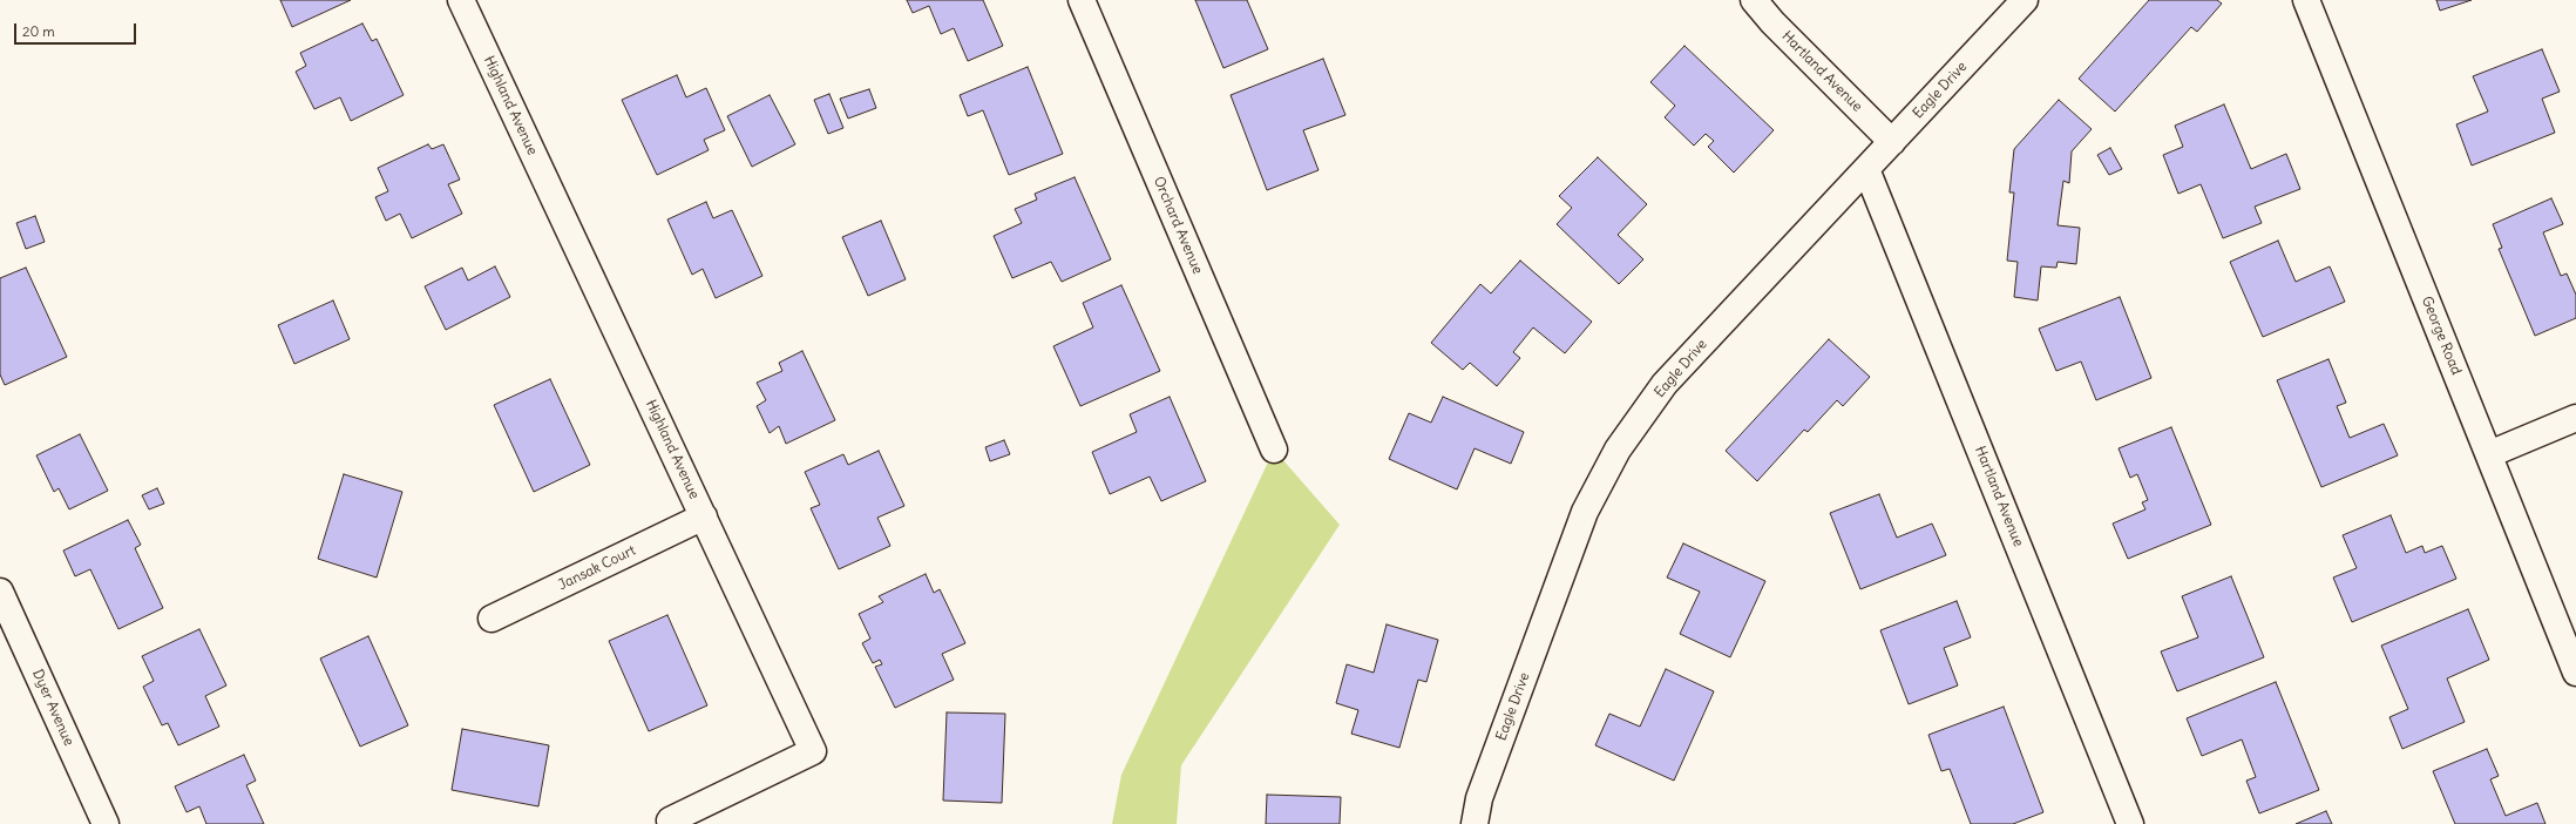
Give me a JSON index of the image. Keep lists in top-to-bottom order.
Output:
{
  "streets": {
    "street": [
      "Hartland Avenue",
      "Eagle Drive",
      "Highland Avenue",
      "Orchard Avenue",
      "George Road",
      "Jansak Court",
      "Dyer Avenue"
    ]
  },
  "crossings": [
    ["Hartland Avenue", "Eagle Drive"],
    ["Highland Avenue", "Jansak Court"]
  ],
  "scale_bar": "20 m"
}
